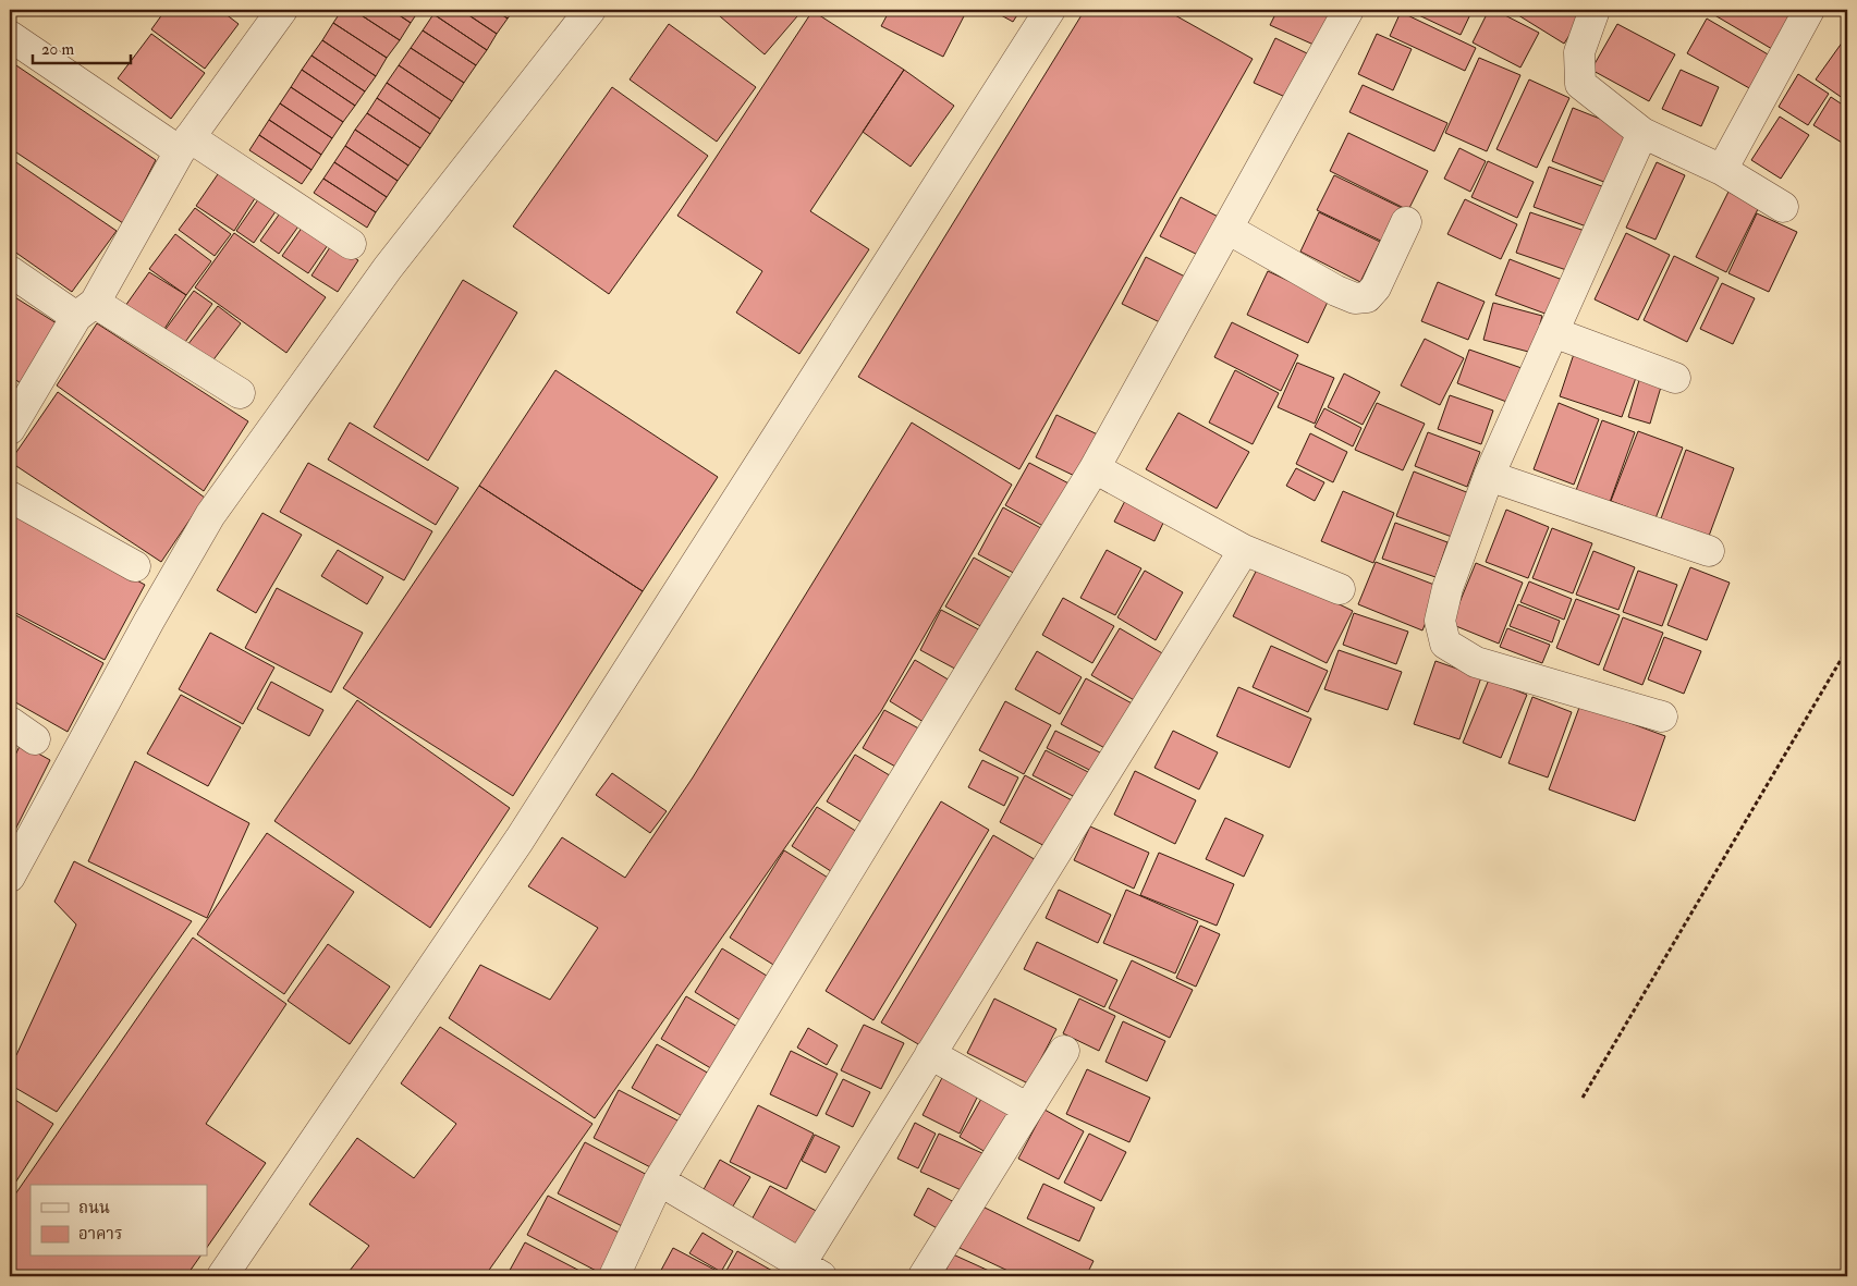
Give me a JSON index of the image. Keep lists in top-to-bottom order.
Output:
{
  "legend": ["ถนน", "อาคาร"],
  "scale_bar": "20 m"
}
